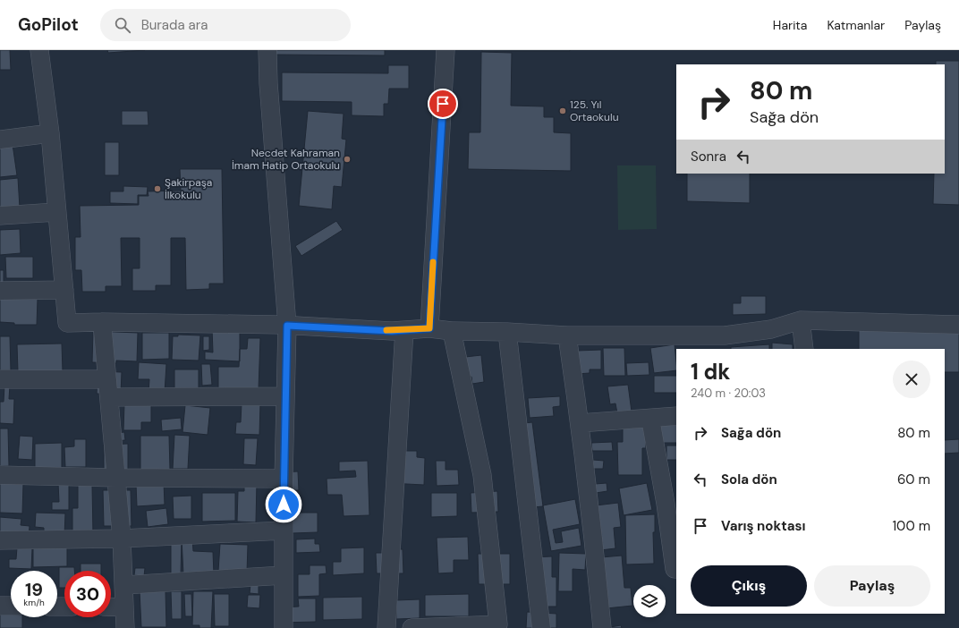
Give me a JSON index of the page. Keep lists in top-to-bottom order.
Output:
{
  "places": ["125. Yıl Ortaokulu", "Necdet Kahraman İmam Hatip Ortaokulu", "Şakirpaşa İlkokulu"],
  "page": {
    "header": "GoPilot",
    "search": "Burada ara",
    "nav": ["Harita", "Katmanlar", "Paylaş"],
    "turn": ["80 m", "Sağa dön"],
    "then": "Sonra",
    "heading": ["1 dk", "240 m · 20:03"],
    "list": [
      {
        "name": "Sağa dön",
        "value": "80 m"
      },
      {
        "name": "Sola dön",
        "value": "60 m"
      },
      {
        "name": "Varış noktası",
        "value": "100 m"
      }
    ],
    "buttons": ["Çıkış", "Paylaş"],
    "speed": "19 km/h",
    "limit": "30"
  }
}
